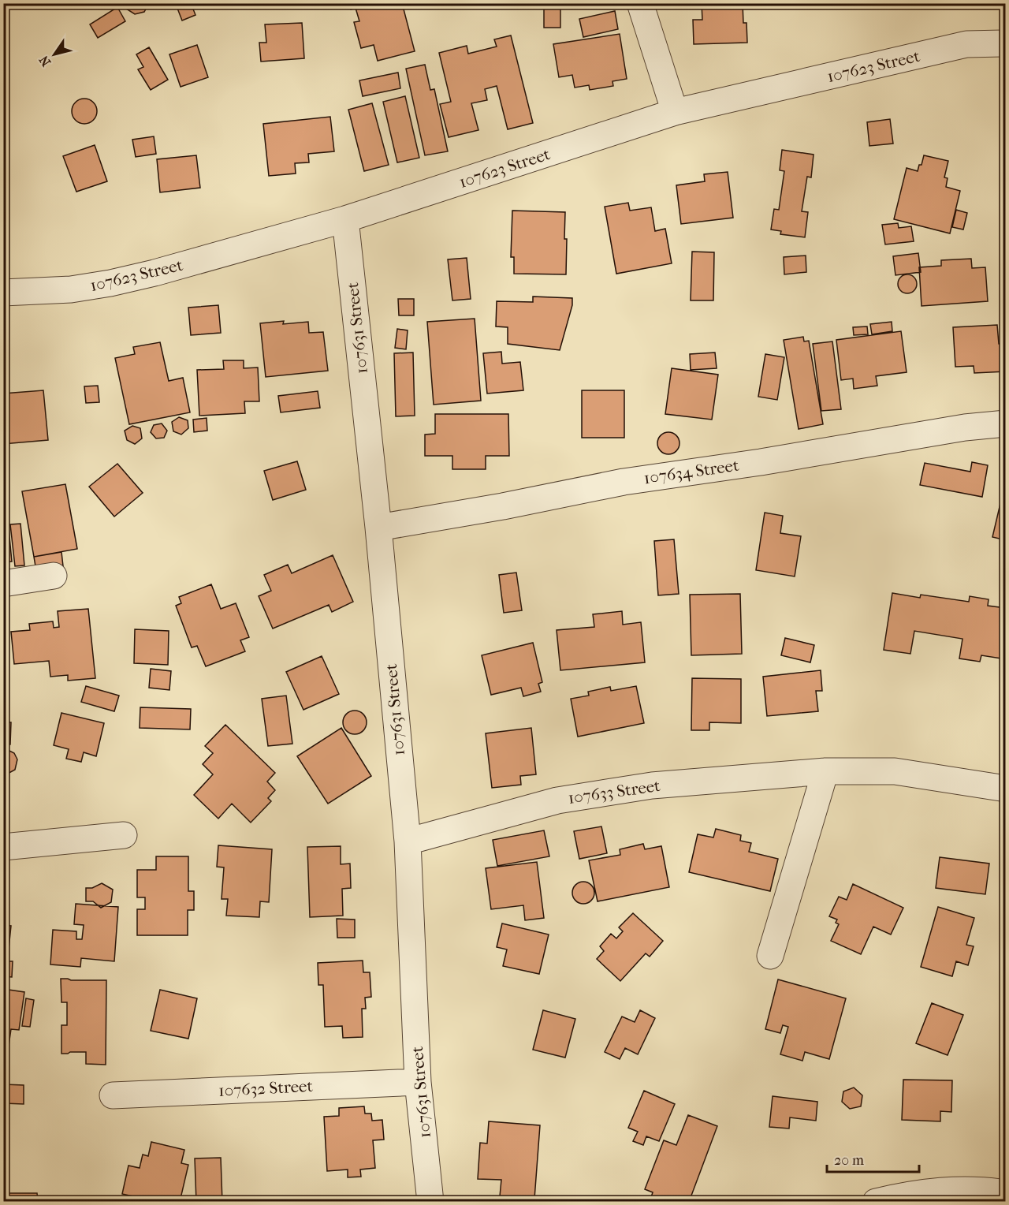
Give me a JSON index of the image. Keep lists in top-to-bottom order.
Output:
{
  "streets": {
    "street": [
      "107623 Street",
      "107631 Street",
      "107634 Street",
      "107633 Street",
      "107632 Street"
    ]
  },
  "crossings": [
    ["107623 Street", "107631 Street"],
    ["107631 Street", "107634 Street"],
    ["107631 Street", "107633 Street"],
    ["107631 Street", "107632 Street"]
  ],
  "scale_bar": "20 m",
  "north": "bottom left"
}
